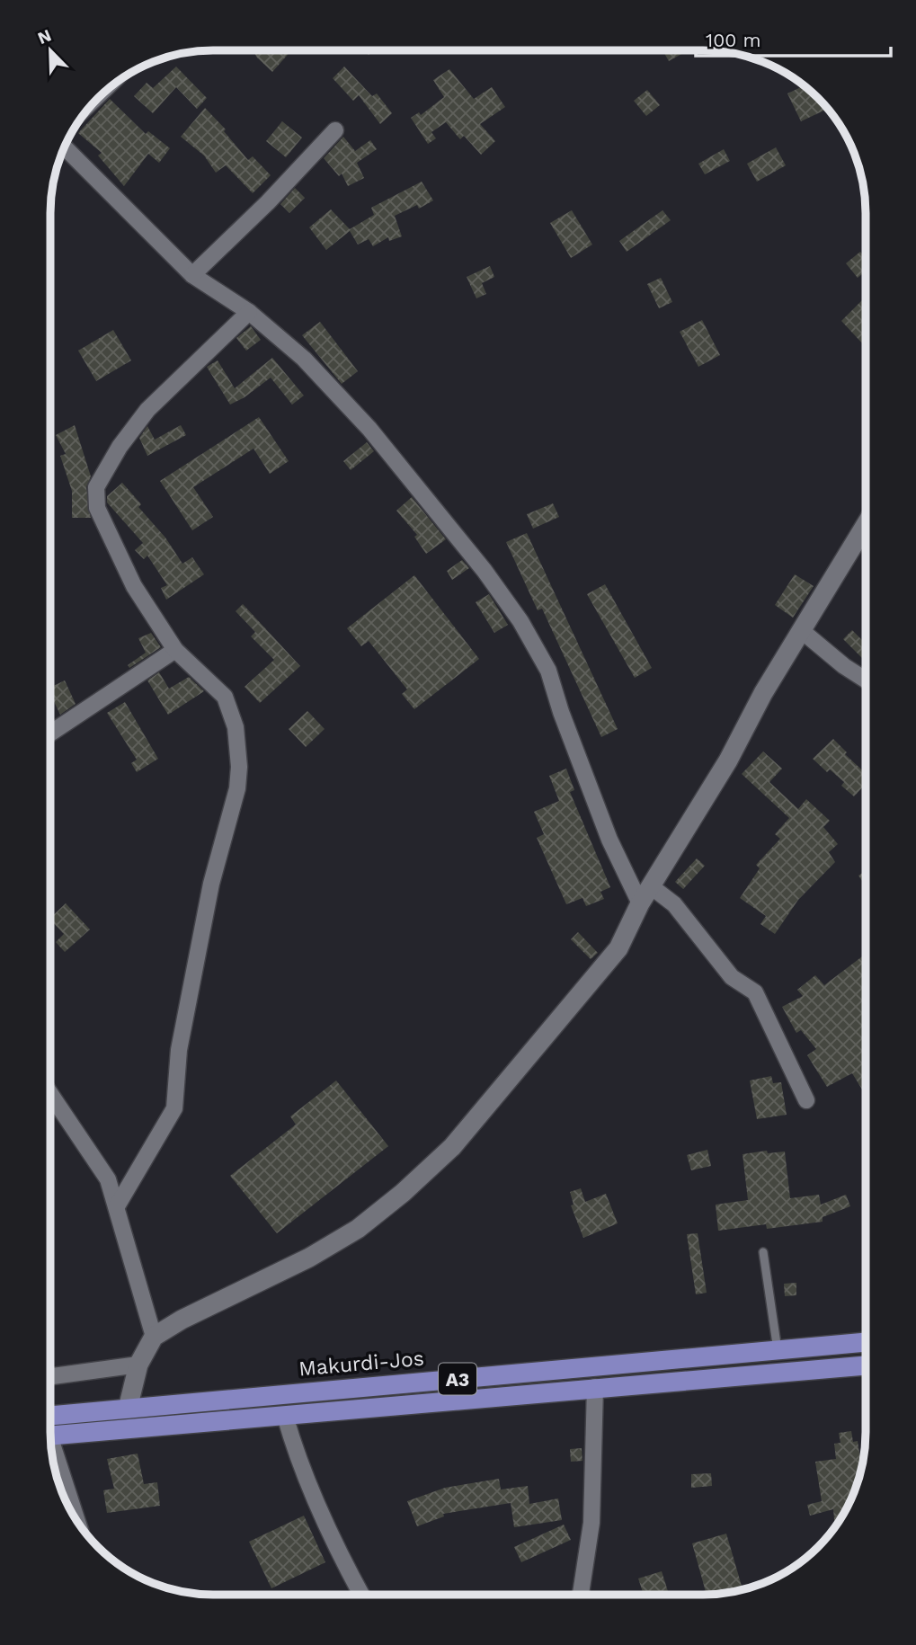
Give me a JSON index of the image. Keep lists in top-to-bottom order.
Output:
{
  "streets": {
    "highway": ["Makurdi-Jos", "A3"]
  },
  "scale_bar": "100 m",
  "north": "top left"
}
